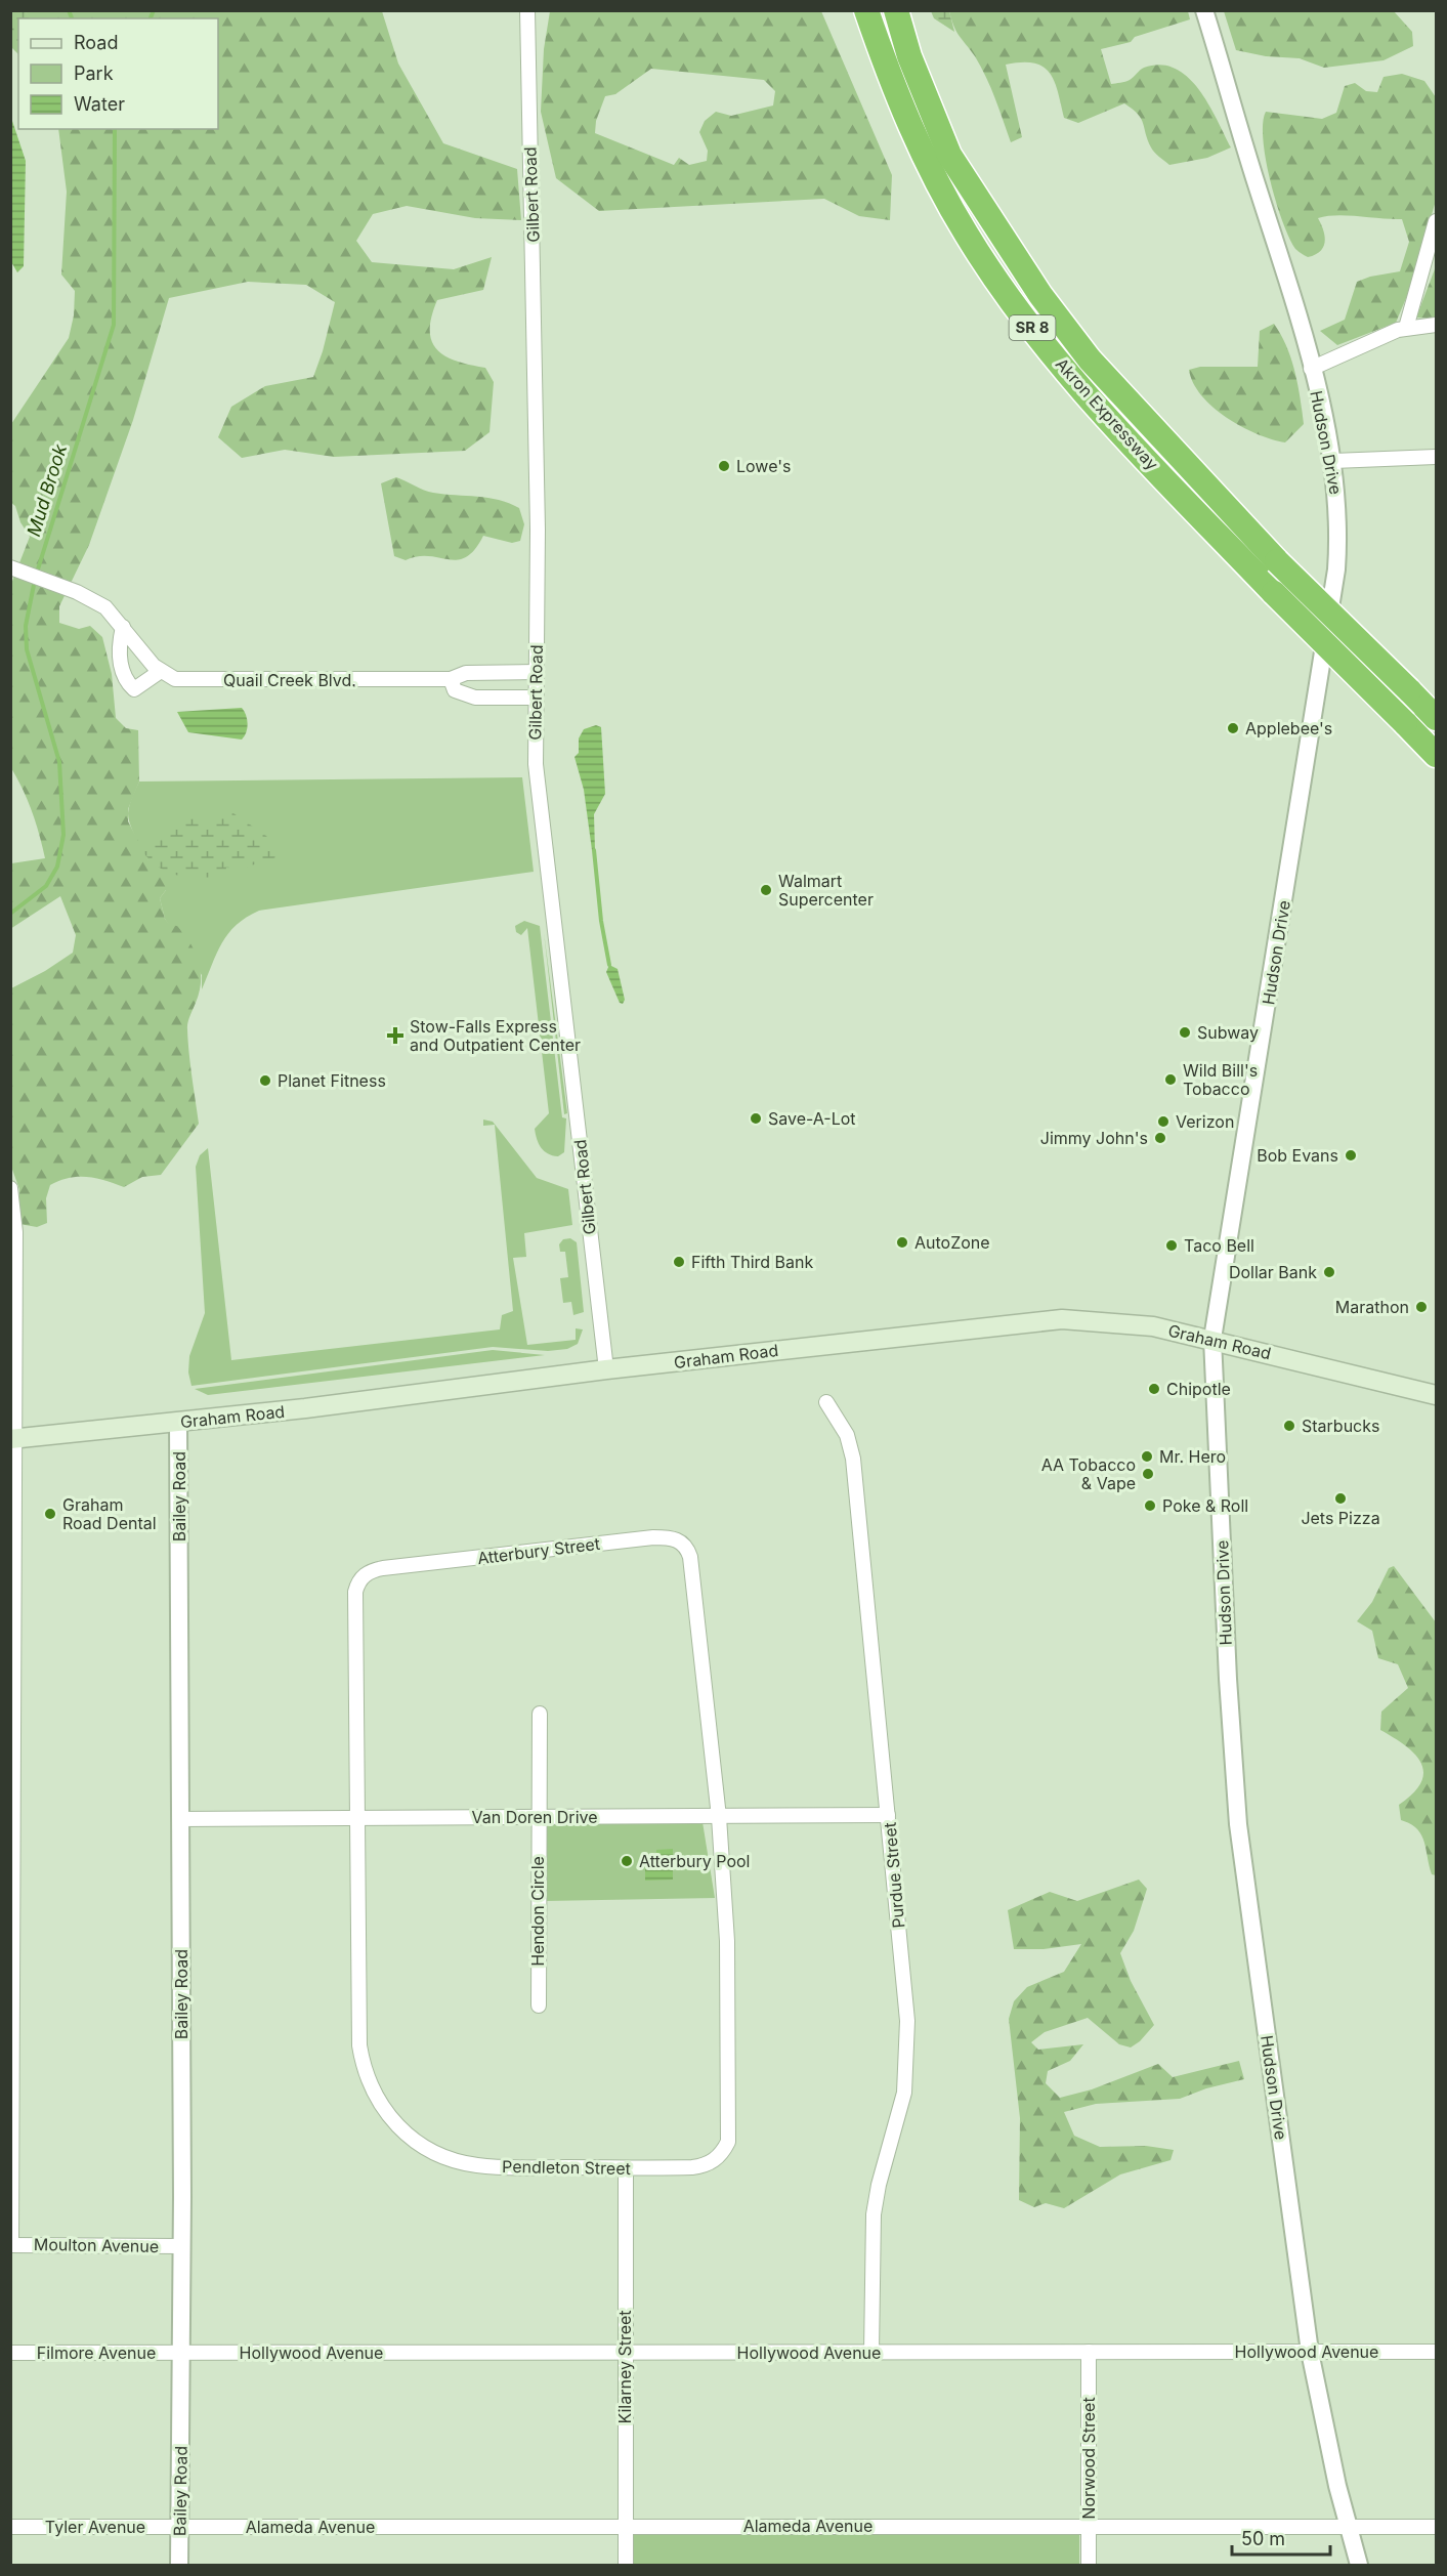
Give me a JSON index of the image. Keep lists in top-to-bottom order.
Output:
{
  "streets": {
    "highway": ["SR 8", "Akron Expressway"],
    "main road": ["Graham Road"],
    "street": [
      "Gilbert Road",
      "Hudson Drive",
      "Quail Creek Blvd.",
      "Bailey Road",
      "Atterbury Street",
      "Van Doren Drive",
      "Purdue Street",
      "Hendon Circle",
      "Pendleton Street",
      "Moulton Avenue",
      "Hollywood Avenue",
      "Filmore Avenue",
      "Kilarney Street",
      "Norwood Street",
      "Alameda Avenue",
      "Tyler Avenue"
    ]
  },
  "crossings": [
    ["Gilbert Road", "Quail Creek Blvd."],
    ["Gilbert Road", "Graham Road"],
    ["Hudson Drive", "Graham Road"],
    ["Hudson Drive", "Hollywood Avenue"],
    ["Hudson Drive", "Alameda Avenue"],
    ["Graham Road", "Bailey Road"],
    ["Bailey Road", "Van Doren Drive"],
    ["Bailey Road", "Moulton Avenue"],
    ["Bailey Road", "Hollywood Avenue"],
    ["Bailey Road", "Filmore Avenue"],
    ["Bailey Road", "Alameda Avenue"],
    ["Bailey Road", "Tyler Avenue"],
    ["Atterbury Street", "Van Doren Drive"],
    ["Atterbury Street", "Pendleton Street"],
    ["Van Doren Drive", "Purdue Street"],
    ["Van Doren Drive", "Hendon Circle"],
    ["Van Doren Drive", "Pendleton Street"],
    ["Purdue Street", "Hollywood Avenue"],
    ["Pendleton Street", "Kilarney Street"],
    ["Hollywood Avenue", "Filmore Avenue"],
    ["Hollywood Avenue", "Kilarney Street"],
    ["Hollywood Avenue", "Norwood Street"],
    ["Kilarney Street", "Alameda Avenue"],
    ["Norwood Street", "Alameda Avenue"],
    ["Alameda Avenue", "Tyler Avenue"]
  ],
  "water": ["Mud Brook"],
  "places": {
    "other": [
      "Lowe's",
      "Applebee's",
      "Walmart Supercenter",
      "Subway",
      "Wild Bill's Tobacco",
      "Planet Fitness",
      "Save-A-Lot",
      "Verizon",
      "Jimmy John's",
      "Bob Evans",
      "AutoZone",
      "Taco Bell",
      "Fifth Third Bank",
      "Dollar Bank",
      "Marathon",
      "Chipotle",
      "Starbucks",
      "Mr. Hero",
      "AA Tobacco & Vape",
      "Jets Pizza",
      "Poke & Roll",
      "Graham Road Dental",
      "Atterbury Pool"
    ],
    "health": ["Stow-Falls Express and Outpatient Center"]
  },
  "legend": ["Road", "Park", "Water"],
  "scale_bar": "50 m"
}
